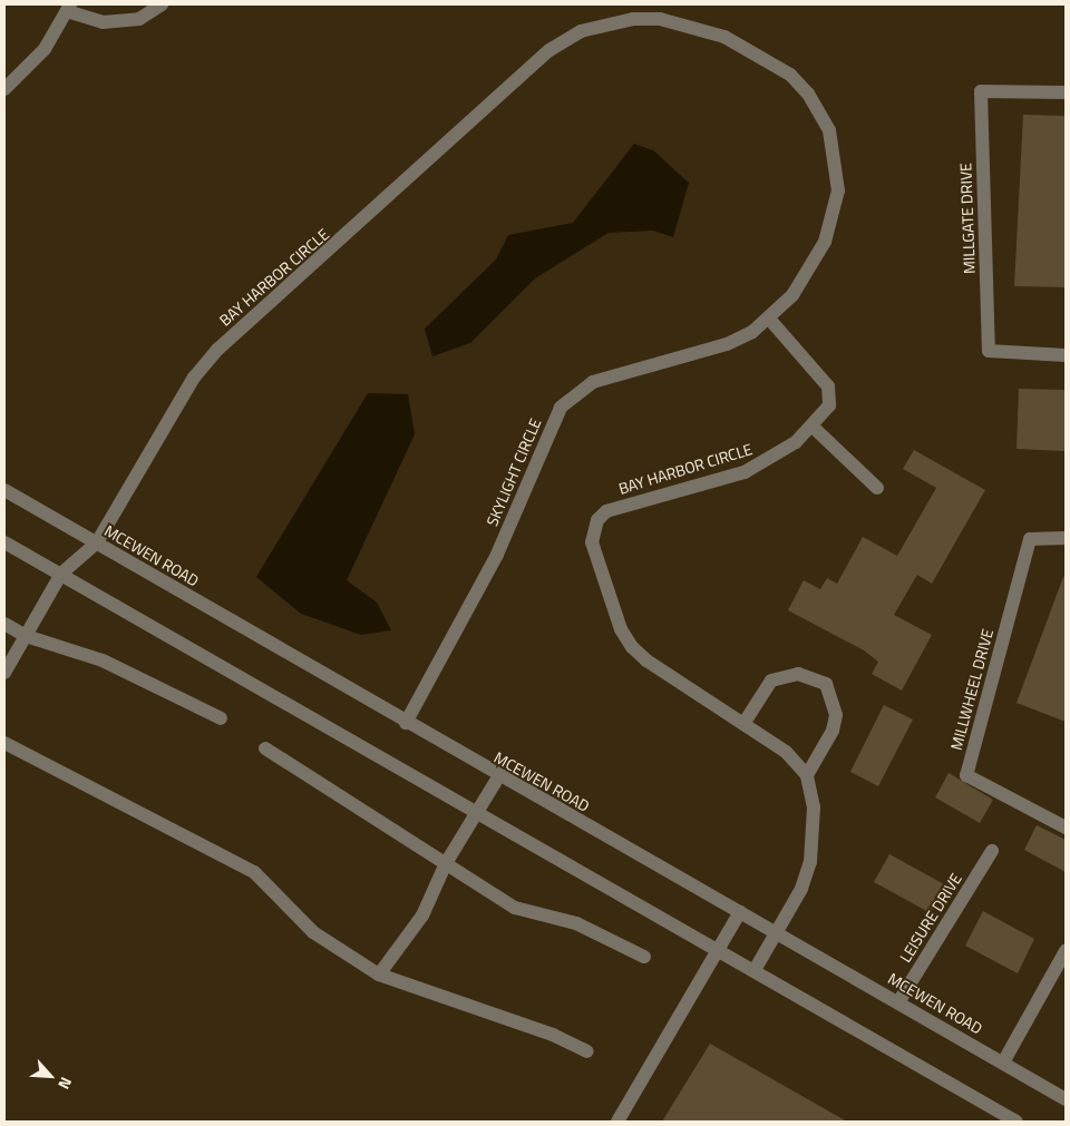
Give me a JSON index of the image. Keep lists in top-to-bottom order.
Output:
{
  "streets": {
    "street": [
      "MILLGATE DRIVE",
      "BAY HARBOR CIRCLE",
      "SKYLIGHT CIRCLE",
      "MCEWEN ROAD",
      "MILLWHEEL DRIVE",
      "LEISURE DRIVE"
    ]
  },
  "crossings": [
    ["BAY HARBOR CIRCLE", "SKYLIGHT CIRCLE"],
    ["BAY HARBOR CIRCLE", "MCEWEN ROAD"],
    ["SKYLIGHT CIRCLE", "MCEWEN ROAD"],
    ["MCEWEN ROAD", "LEISURE DRIVE"]
  ],
  "north": "bottom right"
}
